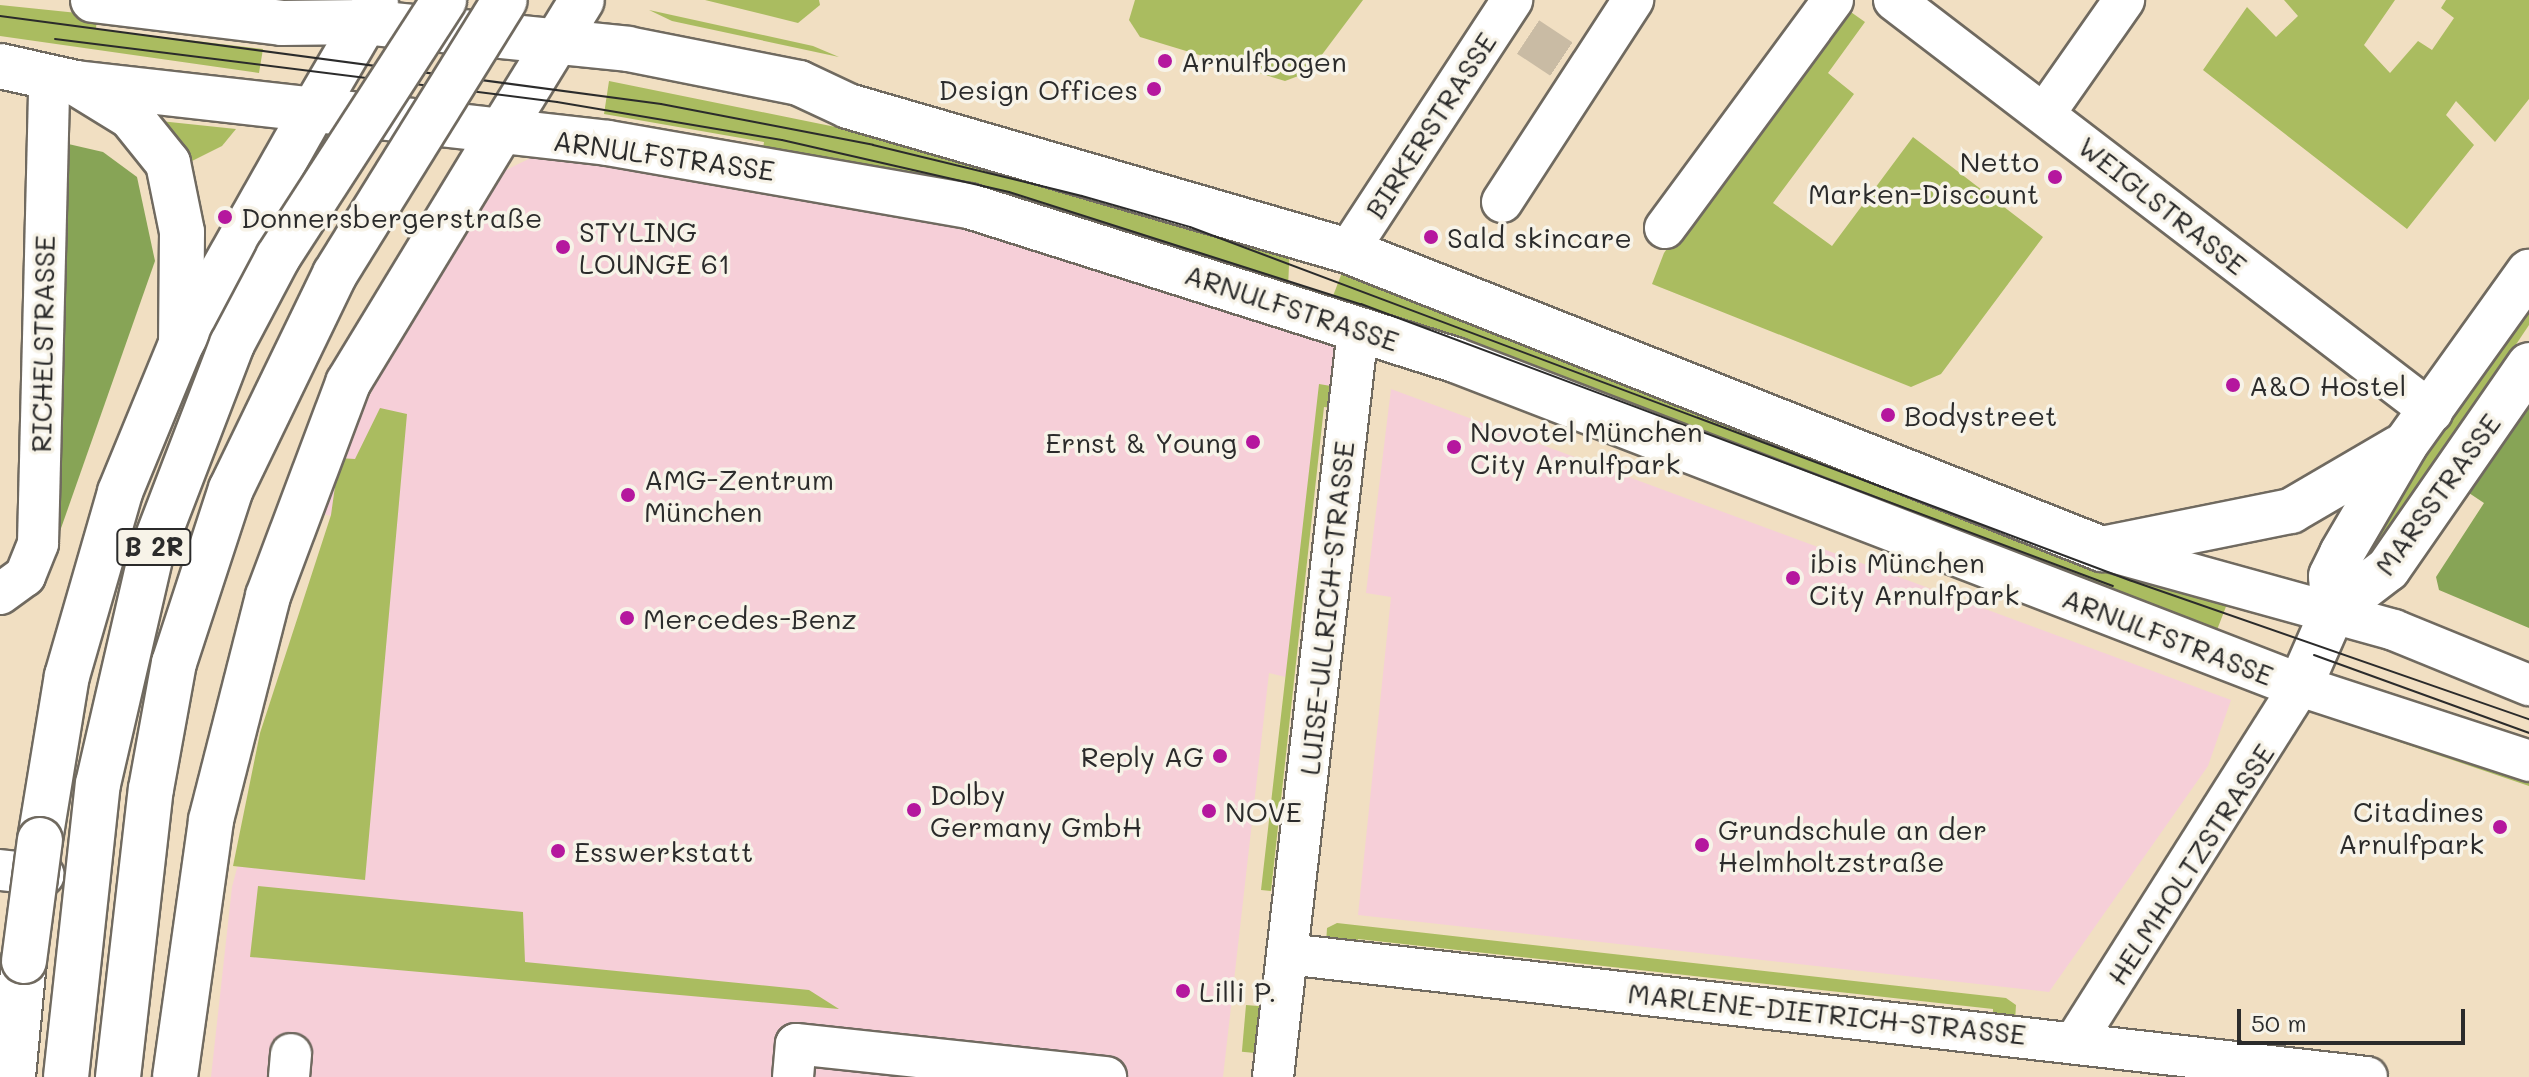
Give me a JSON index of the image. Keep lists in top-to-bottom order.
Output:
{
  "streets": {
    "main road": ["ARNULFSTRASSE", "MARSSTRASSE", "B 2R"],
    "street": [
      "BIRKERSTRASSE",
      "WEIGLSTRASSE",
      "RICHELSTRASSE",
      "LUISE-ULLRICH-STRASSE",
      "HELMHOLTZSTRASSE",
      "MARLENE-DIETRICH-STRASSE"
    ]
  },
  "crossings": [
    ["BIRKERSTRASSE", "ARNULFSTRASSE"],
    ["ARNULFSTRASSE", "RICHELSTRASSE"],
    ["ARNULFSTRASSE", "MARSSTRASSE"],
    ["ARNULFSTRASSE", "LUISE-ULLRICH-STRASSE"],
    ["ARNULFSTRASSE", "HELMHOLTZSTRASSE"],
    ["WEIGLSTRASSE", "MARSSTRASSE"],
    ["MARSSTRASSE", "HELMHOLTZSTRASSE"],
    ["LUISE-ULLRICH-STRASSE", "MARLENE-DIETRICH-STRASSE"],
    ["HELMHOLTZSTRASSE", "MARLENE-DIETRICH-STRASSE"]
  ],
  "places": [
    "Arnulfbogen",
    "Design Offices",
    "Netto Marken-Discount",
    "Donnersbergerstraße",
    "Sald skincare",
    "STYLING LOUNGE 61",
    "A&O Hostel",
    "Bodystreet",
    "Ernst & Young",
    "Novotel München City Arnulfpark",
    "AMG-Zentrum München",
    "ibis München City Arnulfpark",
    "Mercedes-Benz",
    "Reply AG",
    "Dolby Germany GmbH",
    "NOVE",
    "Citadines Arnulfpark",
    "Grundschule an der Helmholtzstraße",
    "Esswerkstatt",
    "Lilli P."
  ],
  "scale_bar": "50 m"
}
